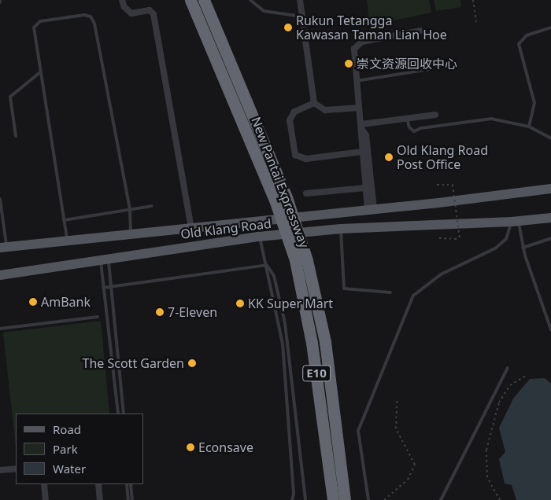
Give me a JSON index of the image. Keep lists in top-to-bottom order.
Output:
{
  "streets": {
    "highway": ["New Pantai Expressway", "E10"],
    "main road": ["Old Klang Road"]
  },
  "places": [
    "Rukun Tetangga Kawasan Taman Lian Hoe",
    "崇文资源回收中心",
    "Old Klang Road Post Office",
    "AmBank",
    "KK Super Mart",
    "7-Eleven",
    "The Scott Garden",
    "Econsave"
  ],
  "legend": ["Road", "Park", "Water"]
}
